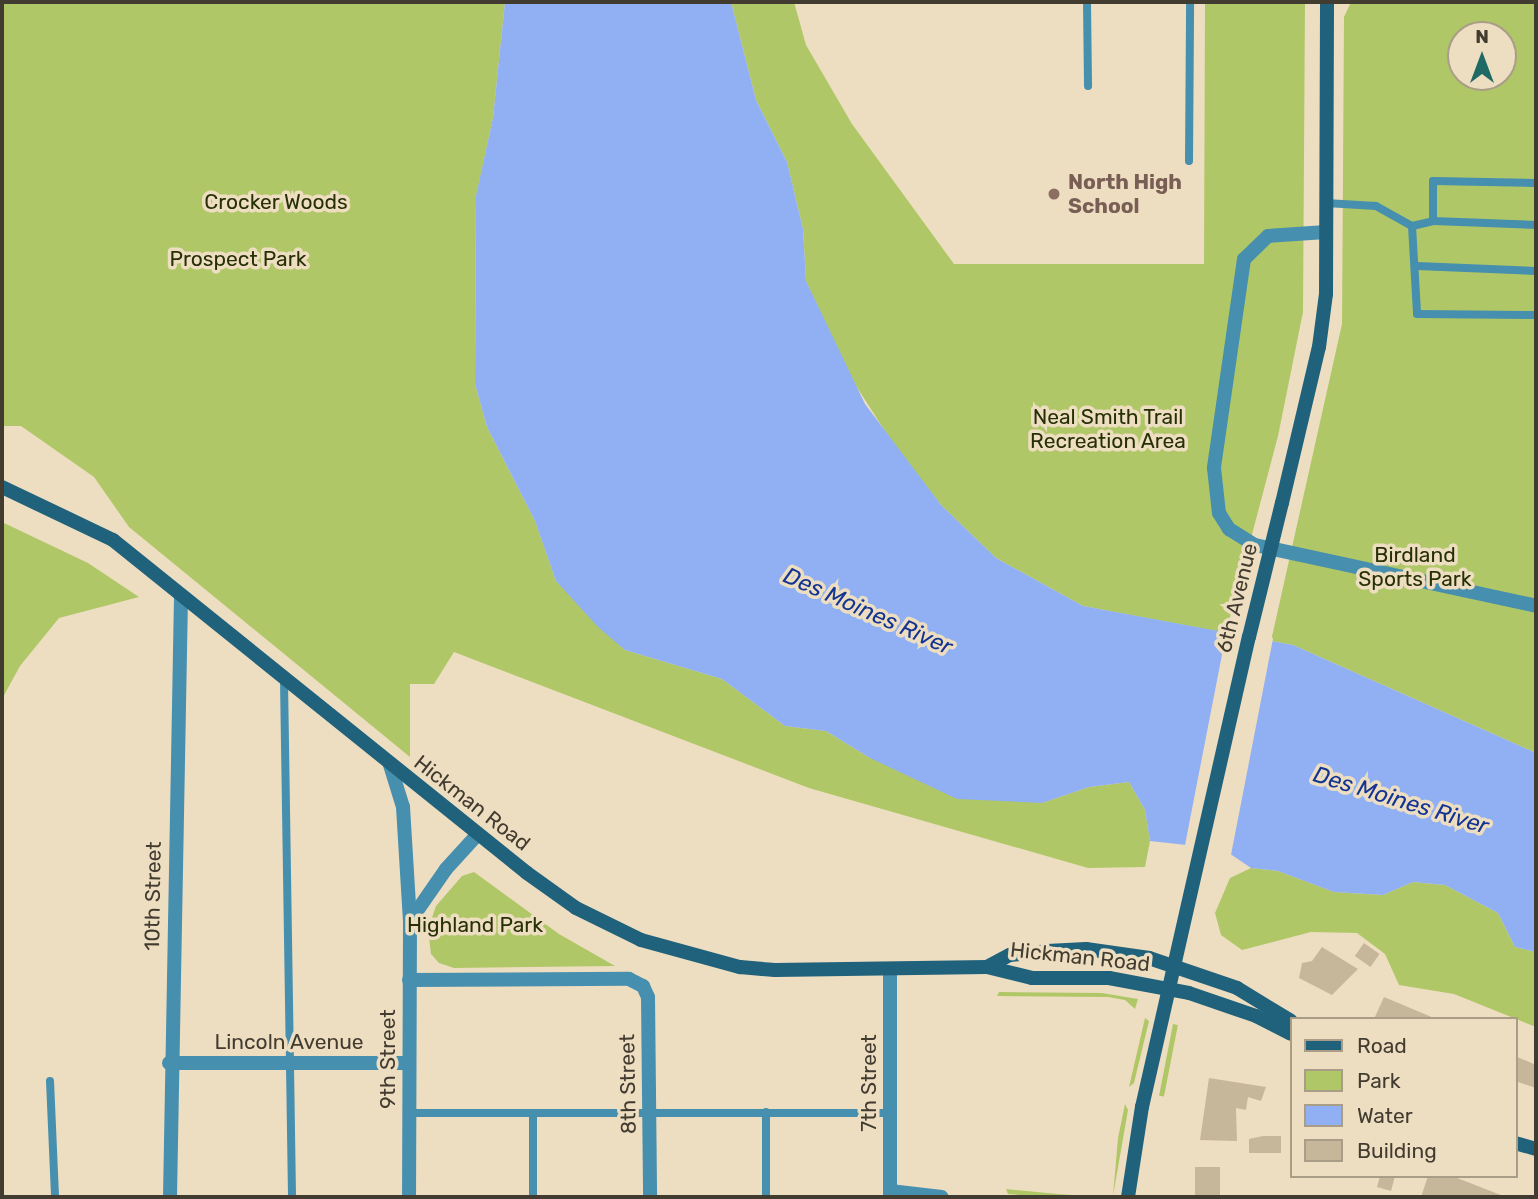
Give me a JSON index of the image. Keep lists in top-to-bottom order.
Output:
{
  "streets": {
    "main road": ["6th Avenue", "Hickman Road"],
    "street": [
      "10th Street",
      "Lincoln Avenue",
      "9th Street",
      "7th Street",
      "8th Street"
    ]
  },
  "crossings": [
    ["6th Avenue", "Hickman Road"],
    ["Hickman Road", "10th Street"],
    ["Hickman Road", "9th Street"],
    ["Hickman Road", "7th Street"],
    ["10th Street", "Lincoln Avenue"],
    ["Lincoln Avenue", "9th Street"],
    ["9th Street", "8th Street"]
  ],
  "water": ["Des Moines River"],
  "parks": [
    "Crocker Woods",
    "Prospect Park",
    "Neal Smith Trail Recreation Area",
    "Birdland Sports Park",
    "Highland Park"
  ],
  "places": ["North High School"],
  "legend": [
    "Road",
    "Park",
    "Water",
    "Building"
  ],
  "north": "top"
}
